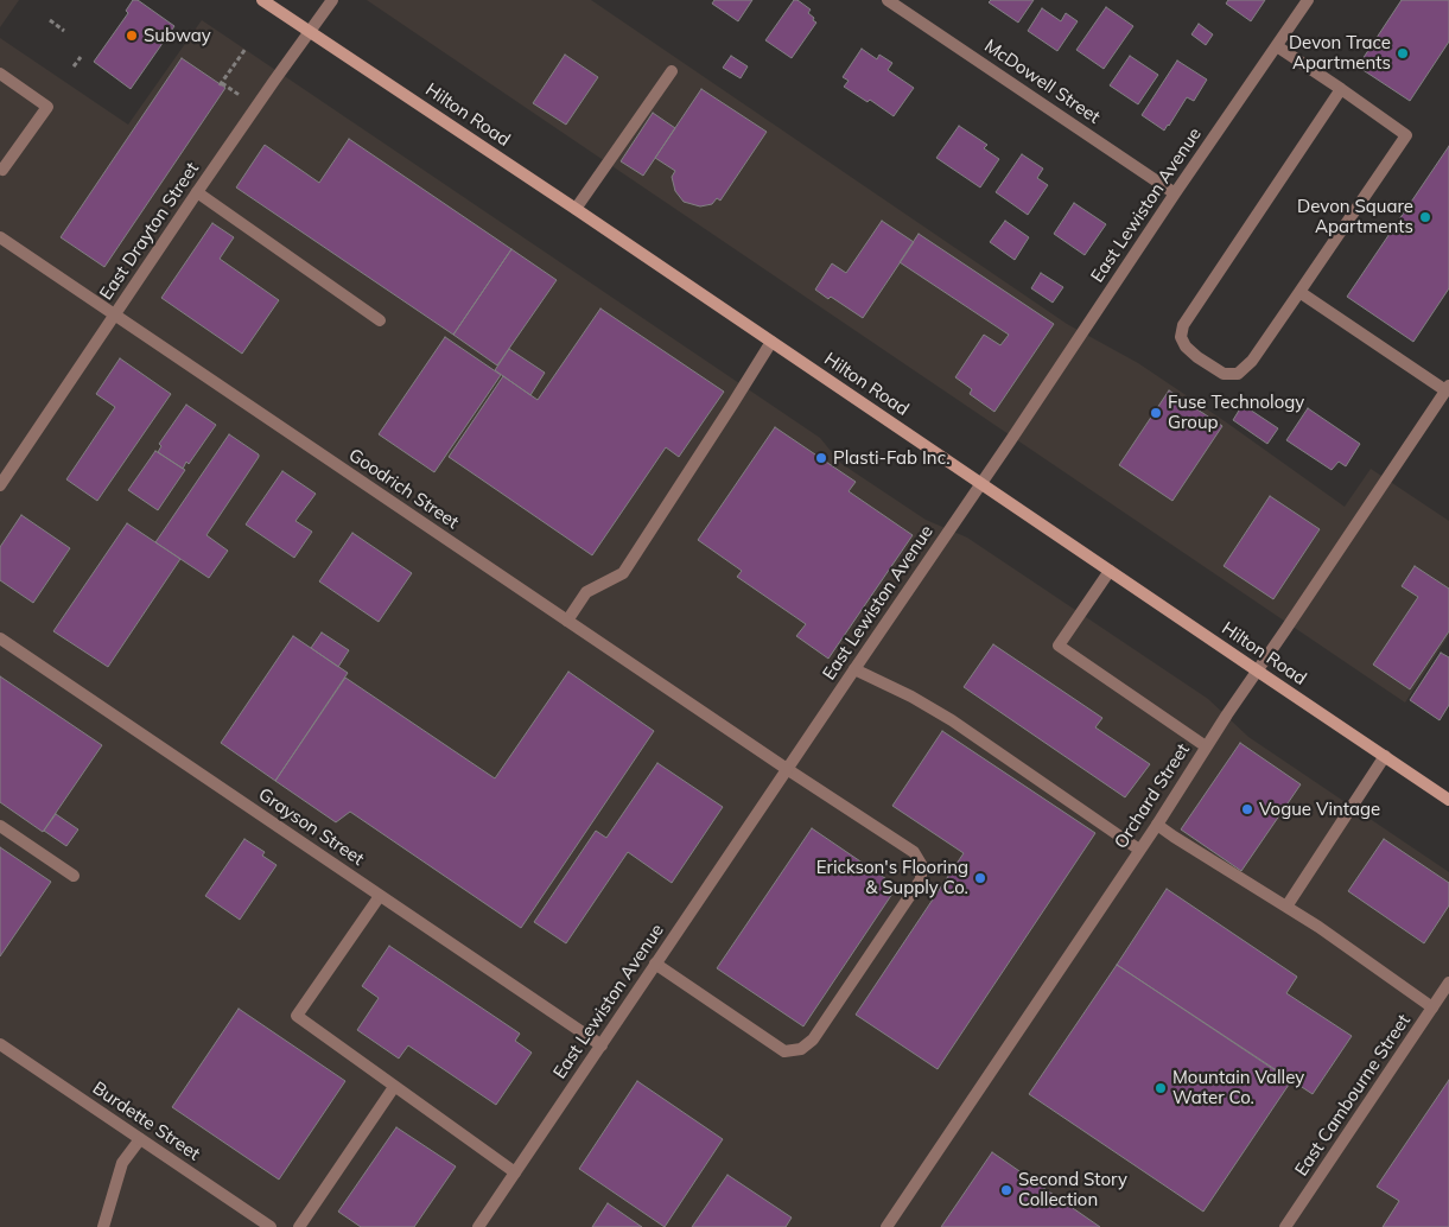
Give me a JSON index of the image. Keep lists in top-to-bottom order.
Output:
{
  "streets": {
    "street": [
      "McDowell Street",
      "Hilton Road",
      "East Lewiston Avenue",
      "East Drayton Street",
      "Goodrich Street",
      "Orchard Street",
      "Grayson Street",
      "East Cambourne Street",
      "Burdette Street"
    ]
  },
  "crossings": [
    ["McDowell Street", "East Lewiston Avenue"],
    ["Hilton Road", "East Lewiston Avenue"],
    ["Hilton Road", "East Drayton Street"],
    ["Hilton Road", "Orchard Street"],
    ["East Lewiston Avenue", "Goodrich Street"],
    ["East Lewiston Avenue", "Grayson Street"],
    ["East Drayton Street", "Goodrich Street"]
  ],
  "places": [
    "Subway",
    "Devon Trace Apartments",
    "Devon Square Apartments",
    "Fuse Technology Group",
    "Plasti-Fab Inc.",
    "Vogue Vintage",
    "Erickson's Flooring & Supply Co.",
    "Mountain Valley Water Co.",
    "Second Story Collection"
  ]
}
